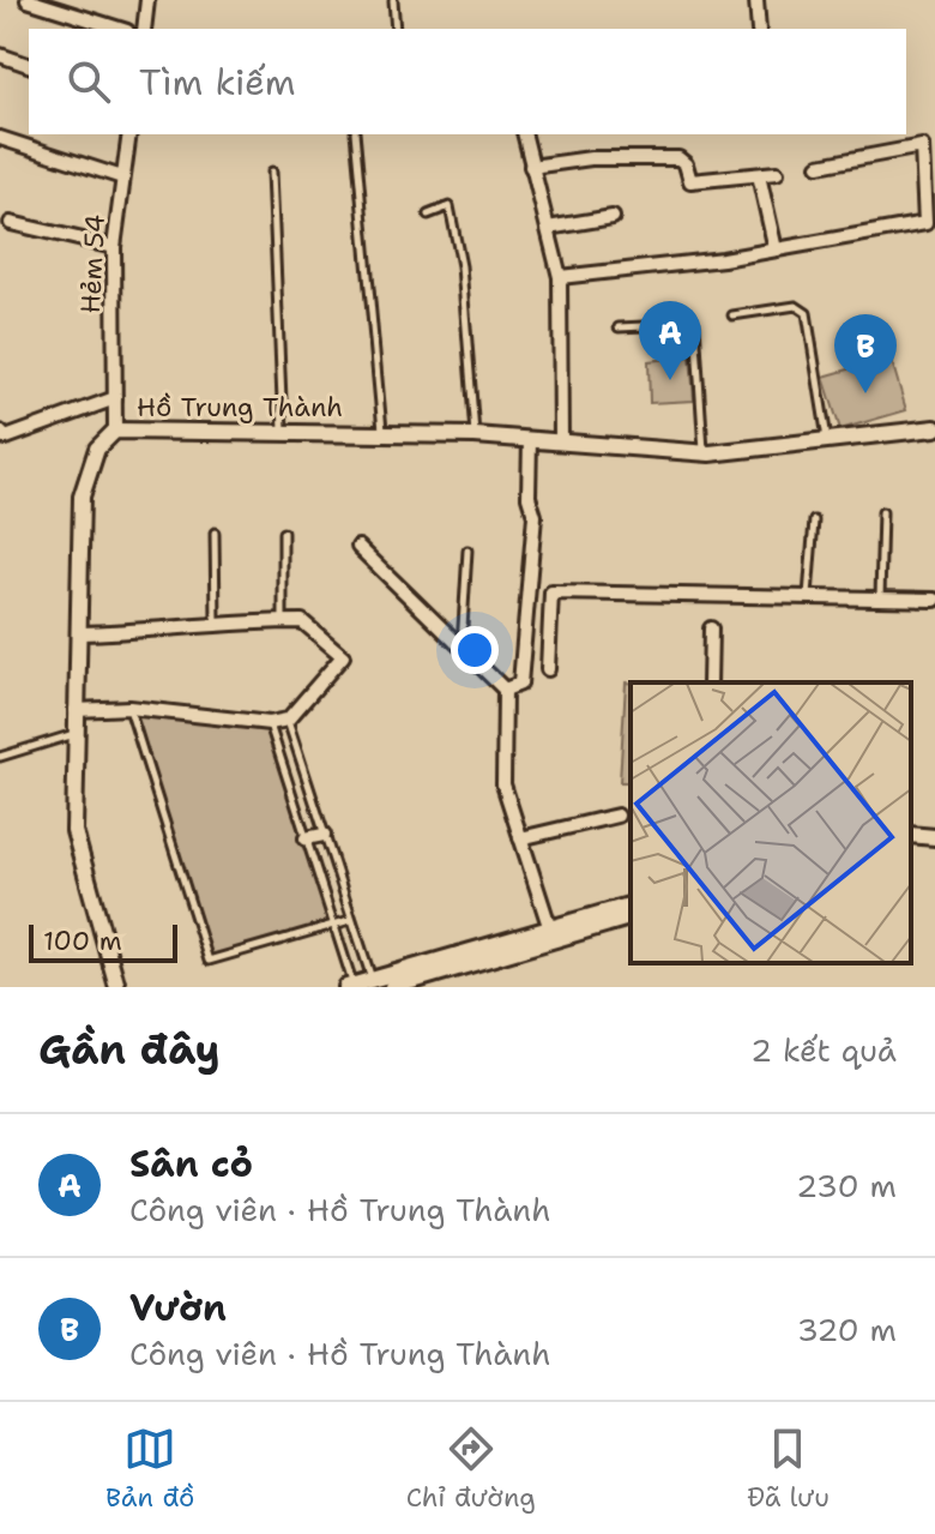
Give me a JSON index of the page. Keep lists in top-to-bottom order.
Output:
{
  "streets": {
    "street": ["Hẻm 54", "Hồ Trung Thành"]
  },
  "crossings": [
    ["Hẻm 54", "Hồ Trung Thành"]
  ],
  "scale_bar": "100 m",
  "page": {
    "search": "Tìm kiếm",
    "pins": ["A", "B"],
    "scale": "100 m",
    "heading": ["Gần đây", "2 kết quả"],
    "list": [
      {
        "mark": "A",
        "name": "Sân cỏ",
        "note": "Công viên · Hồ Trung Thành",
        "value": "230 m"
      },
      {
        "mark": "B",
        "name": "Vườn",
        "note": "Công viên · Hồ Trung Thành",
        "value": "320 m"
      }
    ],
    "nav": ["Bản đồ", "Chỉ đường", "Đã lưu"]
  }
}
